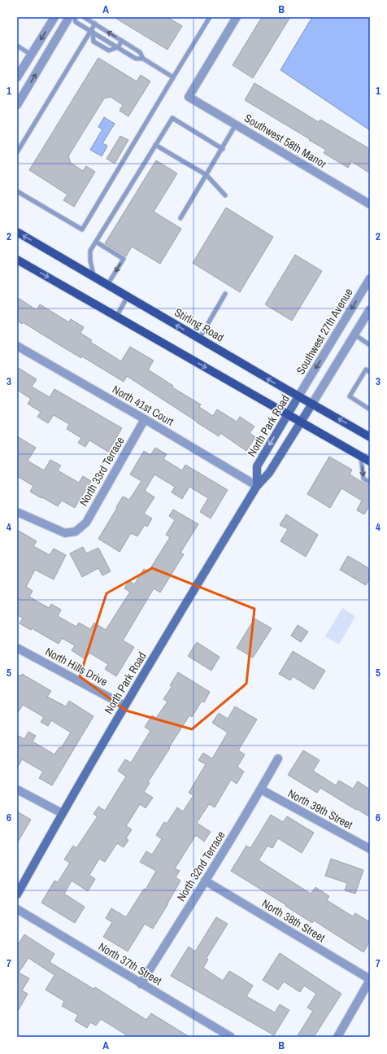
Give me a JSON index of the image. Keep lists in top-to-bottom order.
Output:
{
  "streets": {
    "main road": ["Stirling Road"],
    "street": [
      "Southwest 58th Manor",
      "Southwest 27th Avenue",
      "North 41st Court",
      "North Park Road",
      "North 33rd Terrace",
      "North Hills Drive",
      "North 39th Street",
      "North 32nd Terrace",
      "North 38th Street",
      "North 37th Street"
    ]
  },
  "crossings": [
    ["Stirling Road", "Southwest 27th Avenue"],
    ["Stirling Road", "North Park Road"],
    ["Southwest 27th Avenue", "North Park Road"],
    ["North 41st Court", "North Park Road"],
    ["North 41st Court", "North 33rd Terrace"],
    ["North Park Road", "North Hills Drive"],
    ["North 39th Street", "North 32nd Terrace"],
    ["North 32nd Terrace", "North 38th Street"],
    ["North 32nd Terrace", "North 37th Street"]
  ],
  "grid": {
    "columns": ["A", "B"],
    "rows": [
      "1",
      "2",
      "3",
      "4",
      "5",
      "6",
      "7"
    ]
  }
}
